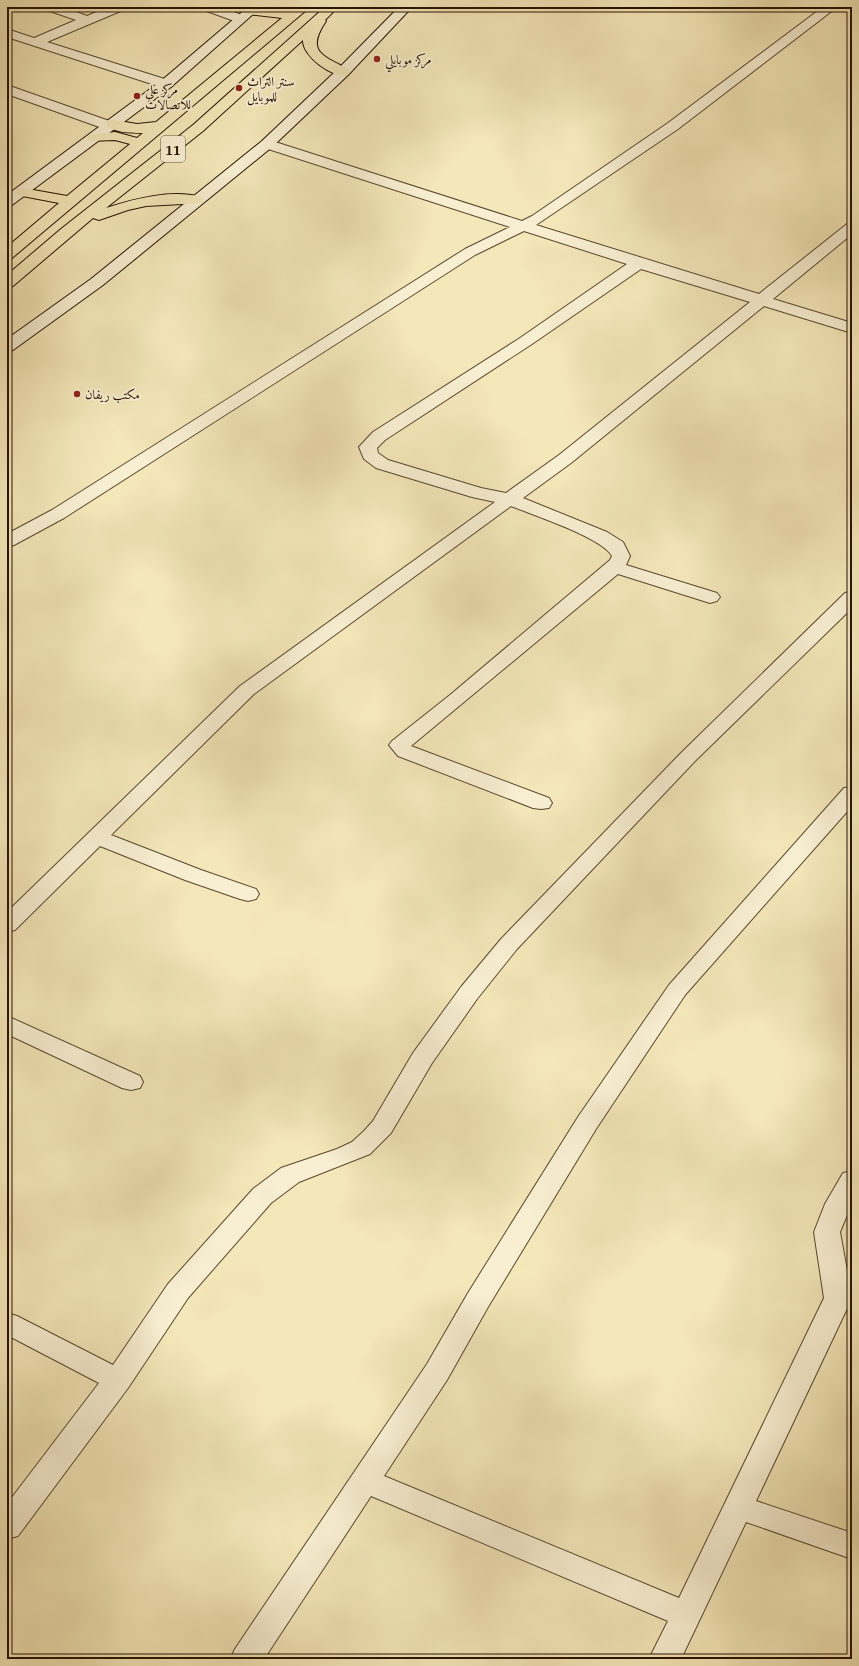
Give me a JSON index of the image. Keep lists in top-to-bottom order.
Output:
{
  "streets": {
    "highway": ["11"]
  },
  "places": [
    "مركز موبايلي",
    "سنتر التراث للموبايل",
    "مركز علي للاتصالات",
    "مكتب ريفان"
  ]
}
